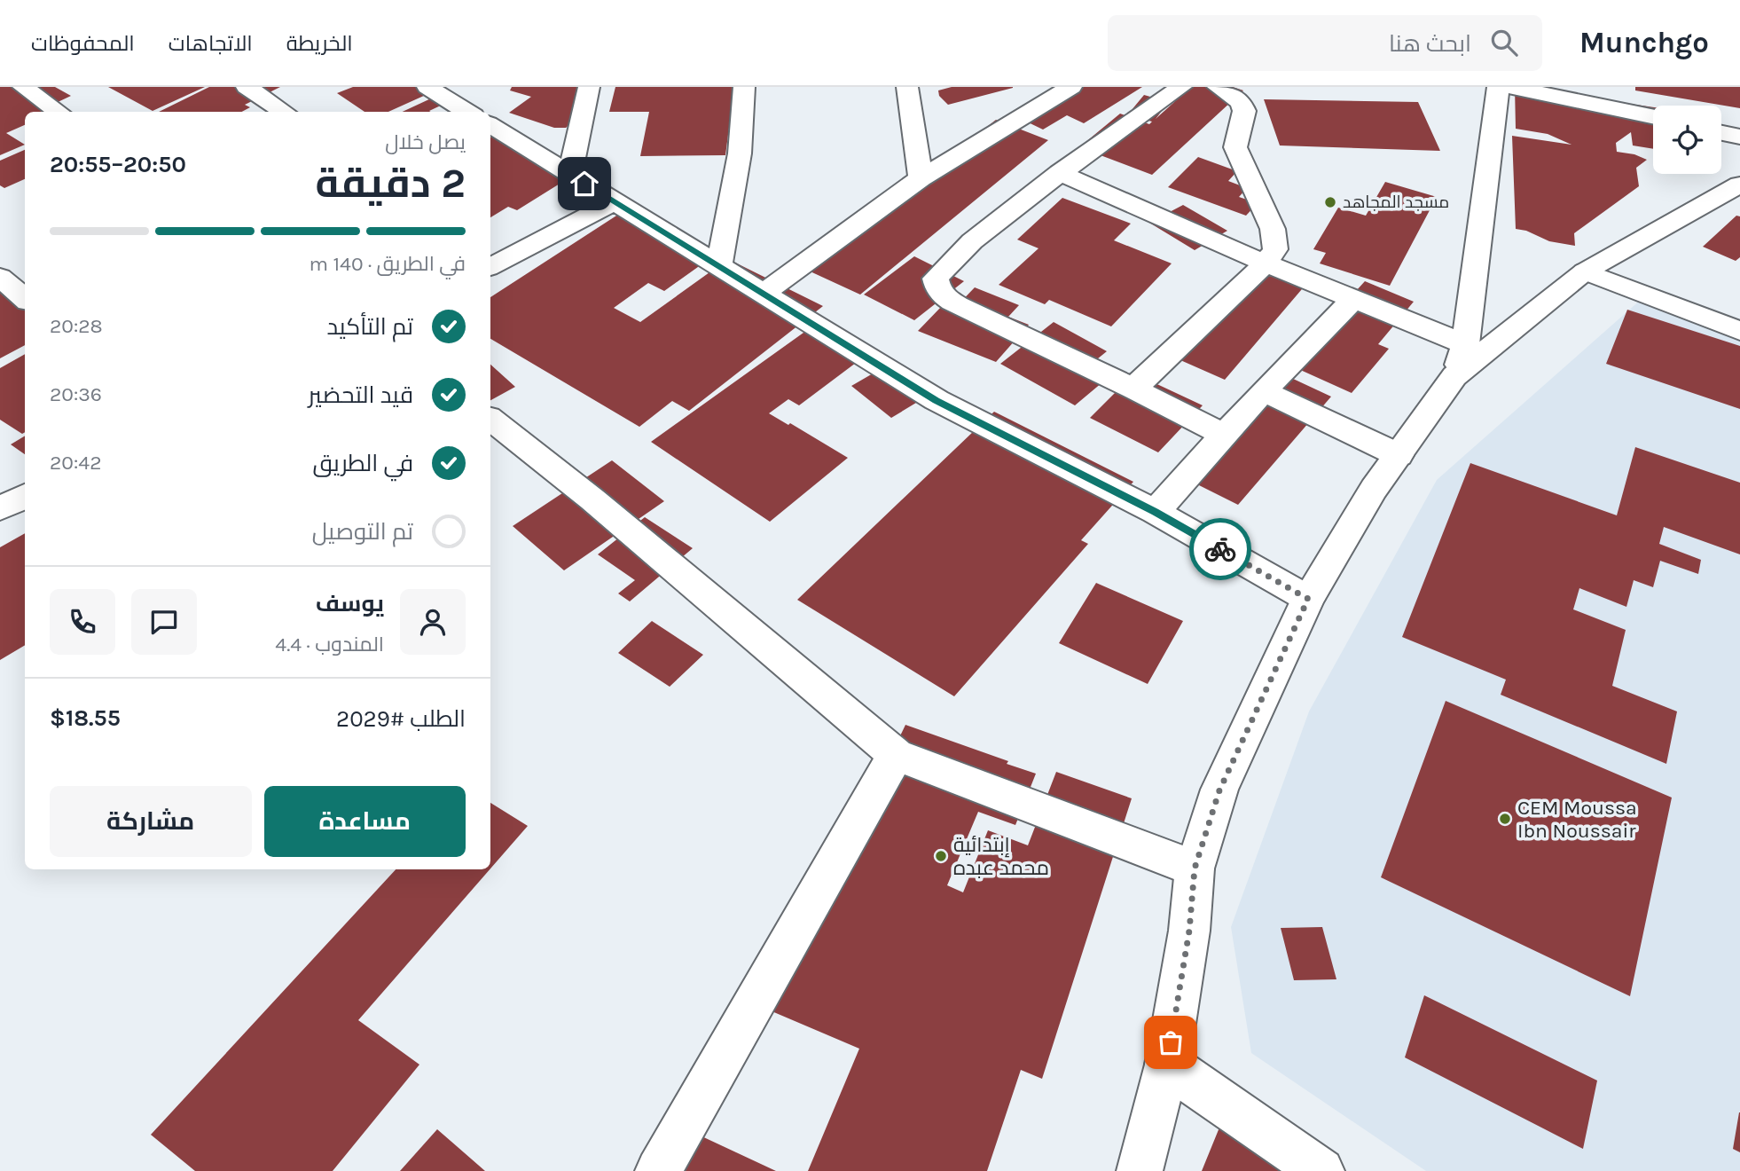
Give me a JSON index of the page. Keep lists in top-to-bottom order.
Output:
{
  "places": ["مسجد المجاهد", "CEM Moussa Ibn Noussair", "إبتدائية محمد عبده"],
  "page": {
    "header": "Munchgo",
    "search": "ابحث هنا",
    "nav": ["الخريطة", "الاتجاهات", "المحفوظات"],
    "heading": ["2 دقيقة", "يصل خلال", "20:50–20:55"],
    "panel": [
      "يوسف",
      "المندوب · 4.4",
      "الطلب #2029",
      "$18.55"
    ],
    "bar": "في الطريق · 140 m",
    "list": [
      ["تم التأكيد", "20:28"],
      ["قيد التحضير", "20:36"],
      ["في الطريق", "20:42"],
      "تم التوصيل"
    ],
    "buttons": ["مساعدة", "مشاركة"]
  }
}
